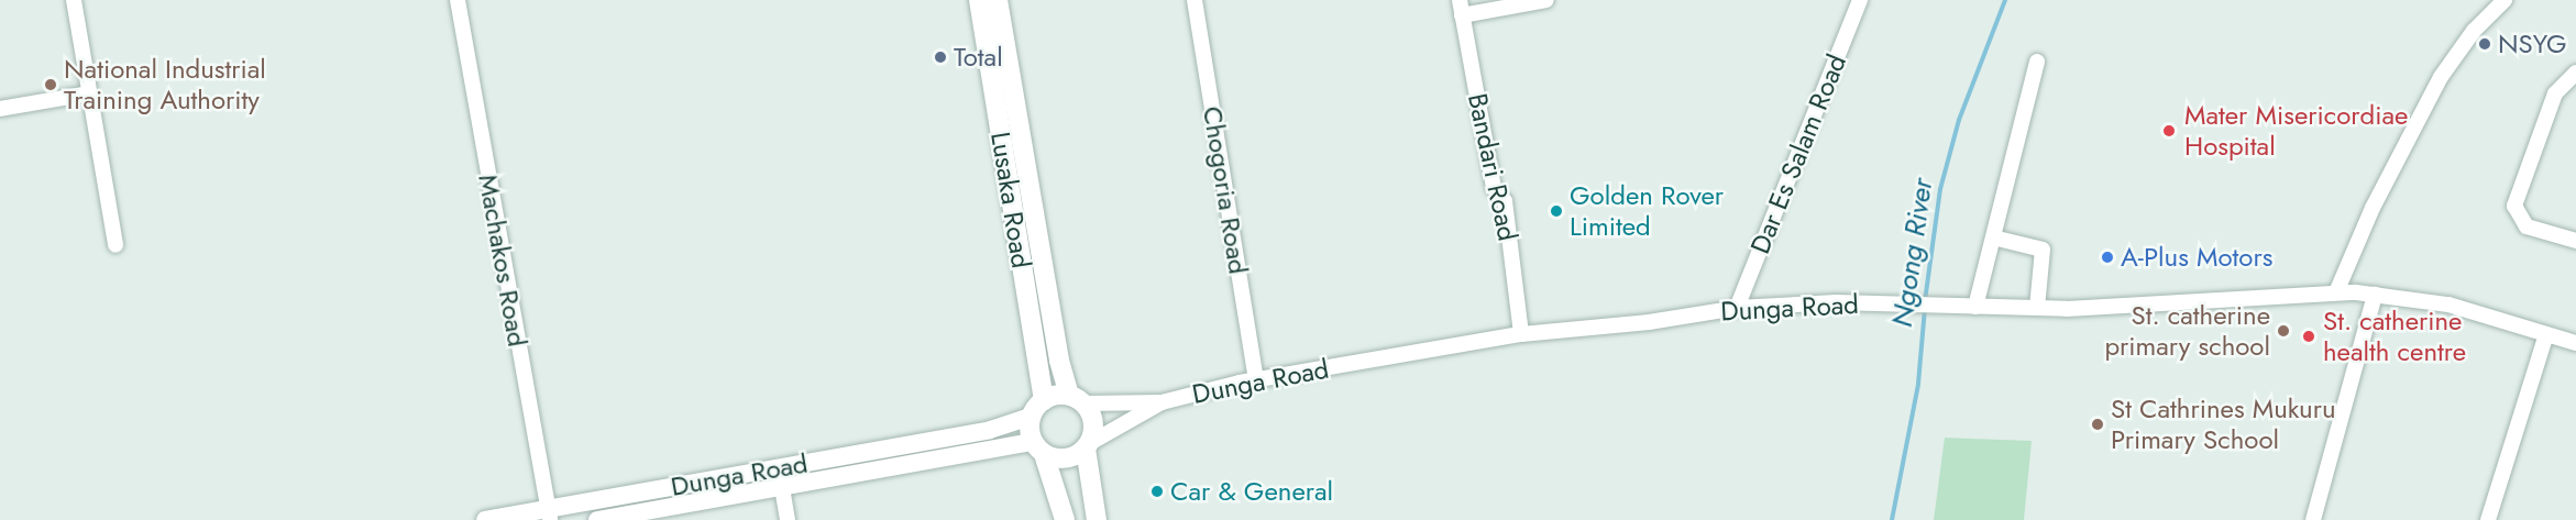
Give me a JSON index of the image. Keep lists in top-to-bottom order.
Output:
{
  "streets": {
    "main road": ["Lusaka Road"],
    "street": [
      "Dar Es Salam Road",
      "Bandari Road",
      "Chogoria Road",
      "Machakos Road",
      "Dunga Road"
    ]
  },
  "crossings": [
    ["Dar Es Salam Road", "Dunga Road"],
    ["Bandari Road", "Dunga Road"],
    ["Chogoria Road", "Dunga Road"],
    ["Lusaka Road", "Dunga Road"],
    ["Machakos Road", "Dunga Road"]
  ],
  "water": ["Ngong River"],
  "places": [
    "NSYG",
    "Total",
    "National Industrial Training Authority",
    "Mater Misericordiae Hospital",
    "Golden Rover Limited",
    "A-Plus Motors",
    "St. catherine primary school",
    "St. catherine health centre",
    "St Cathrines Mukuru Primary School",
    "Car & General"
  ]
}
